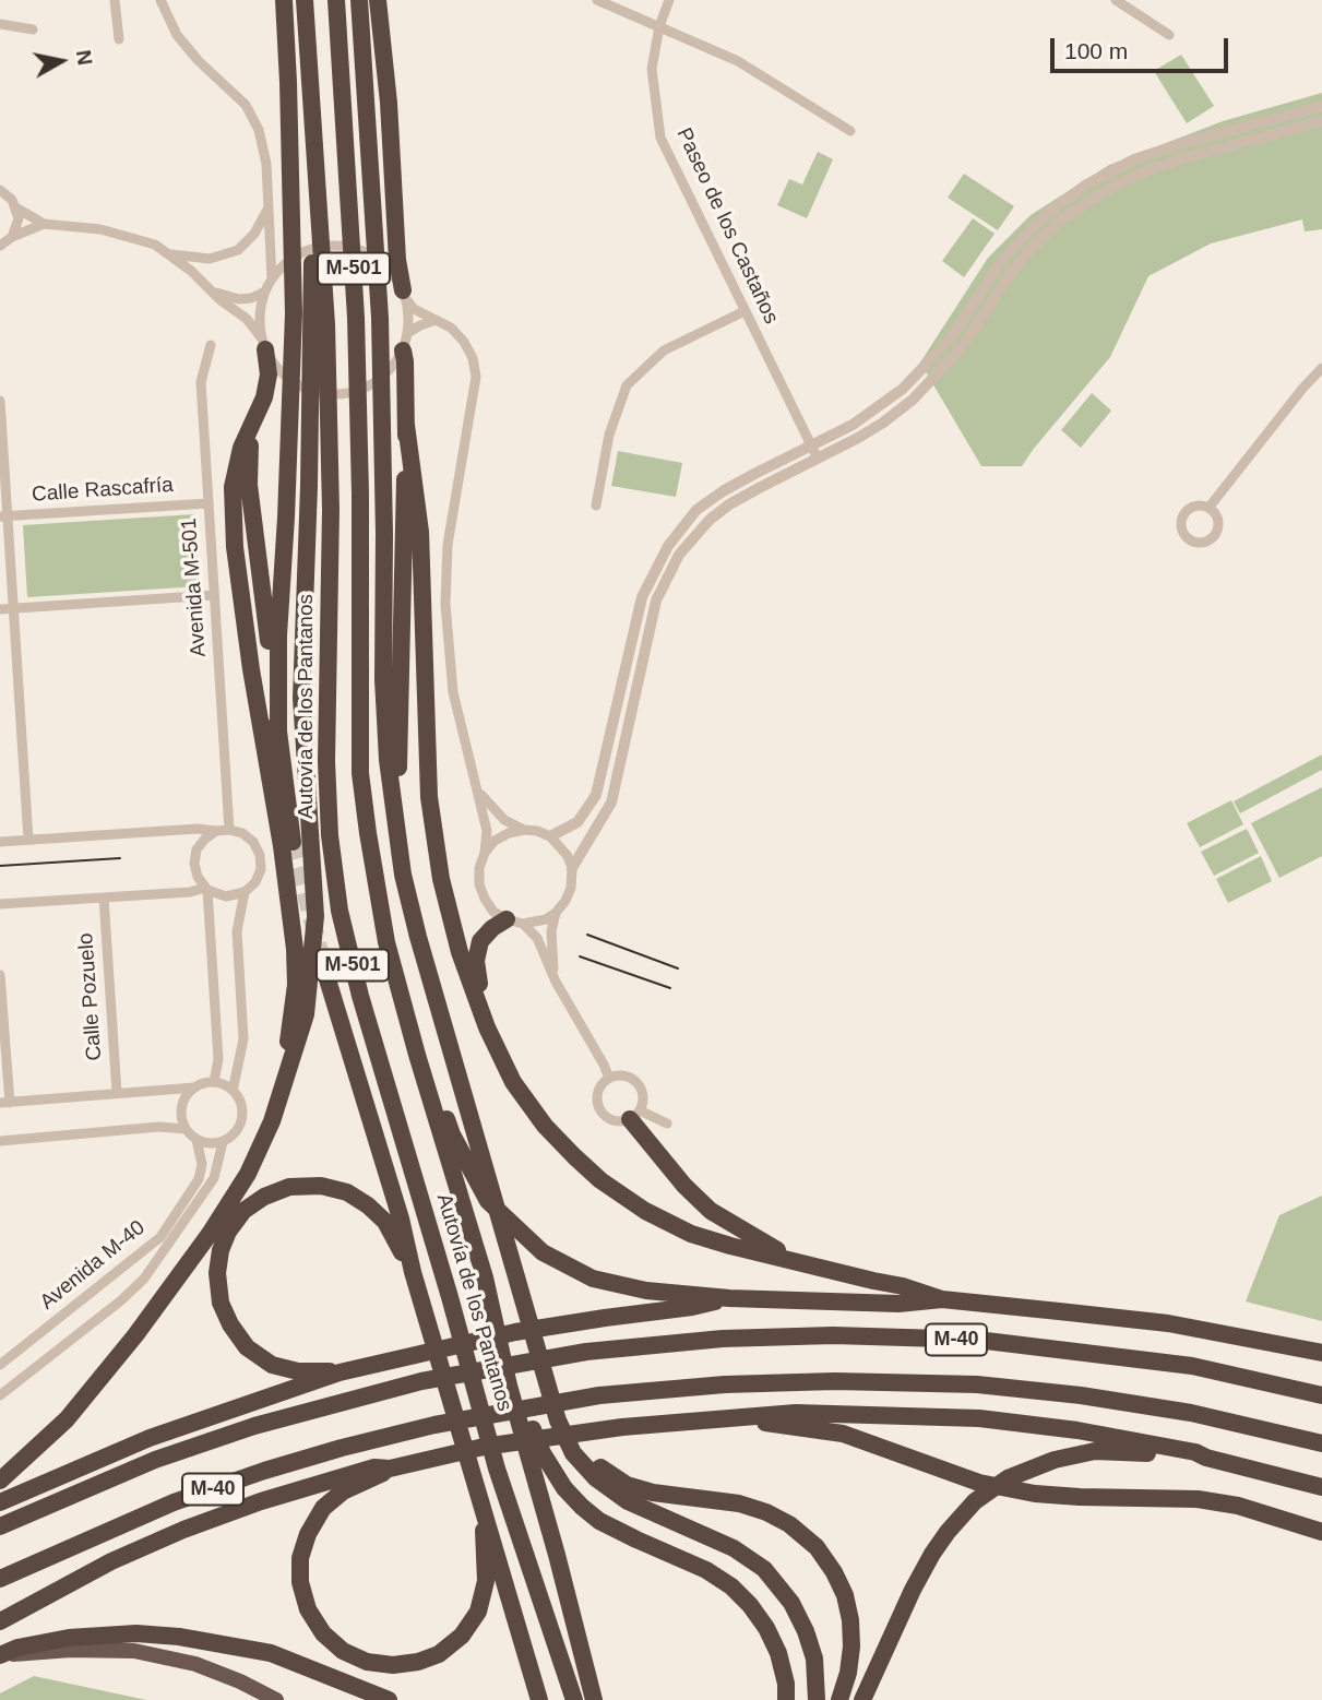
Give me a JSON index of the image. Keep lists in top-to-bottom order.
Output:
{
  "streets": {
    "highway": ["M-501", "Autovía de los Pantanos", "M-40"],
    "street": [
      "Paseo de los Castaños",
      "Calle Rascafría",
      "Avenida M-501",
      "Calle Pozuelo",
      "Avenida M-40"
    ]
  },
  "crossings": [
    ["Calle Rascafría", "Avenida M-501"]
  ],
  "scale_bar": "100 m",
  "north": "right"
}
